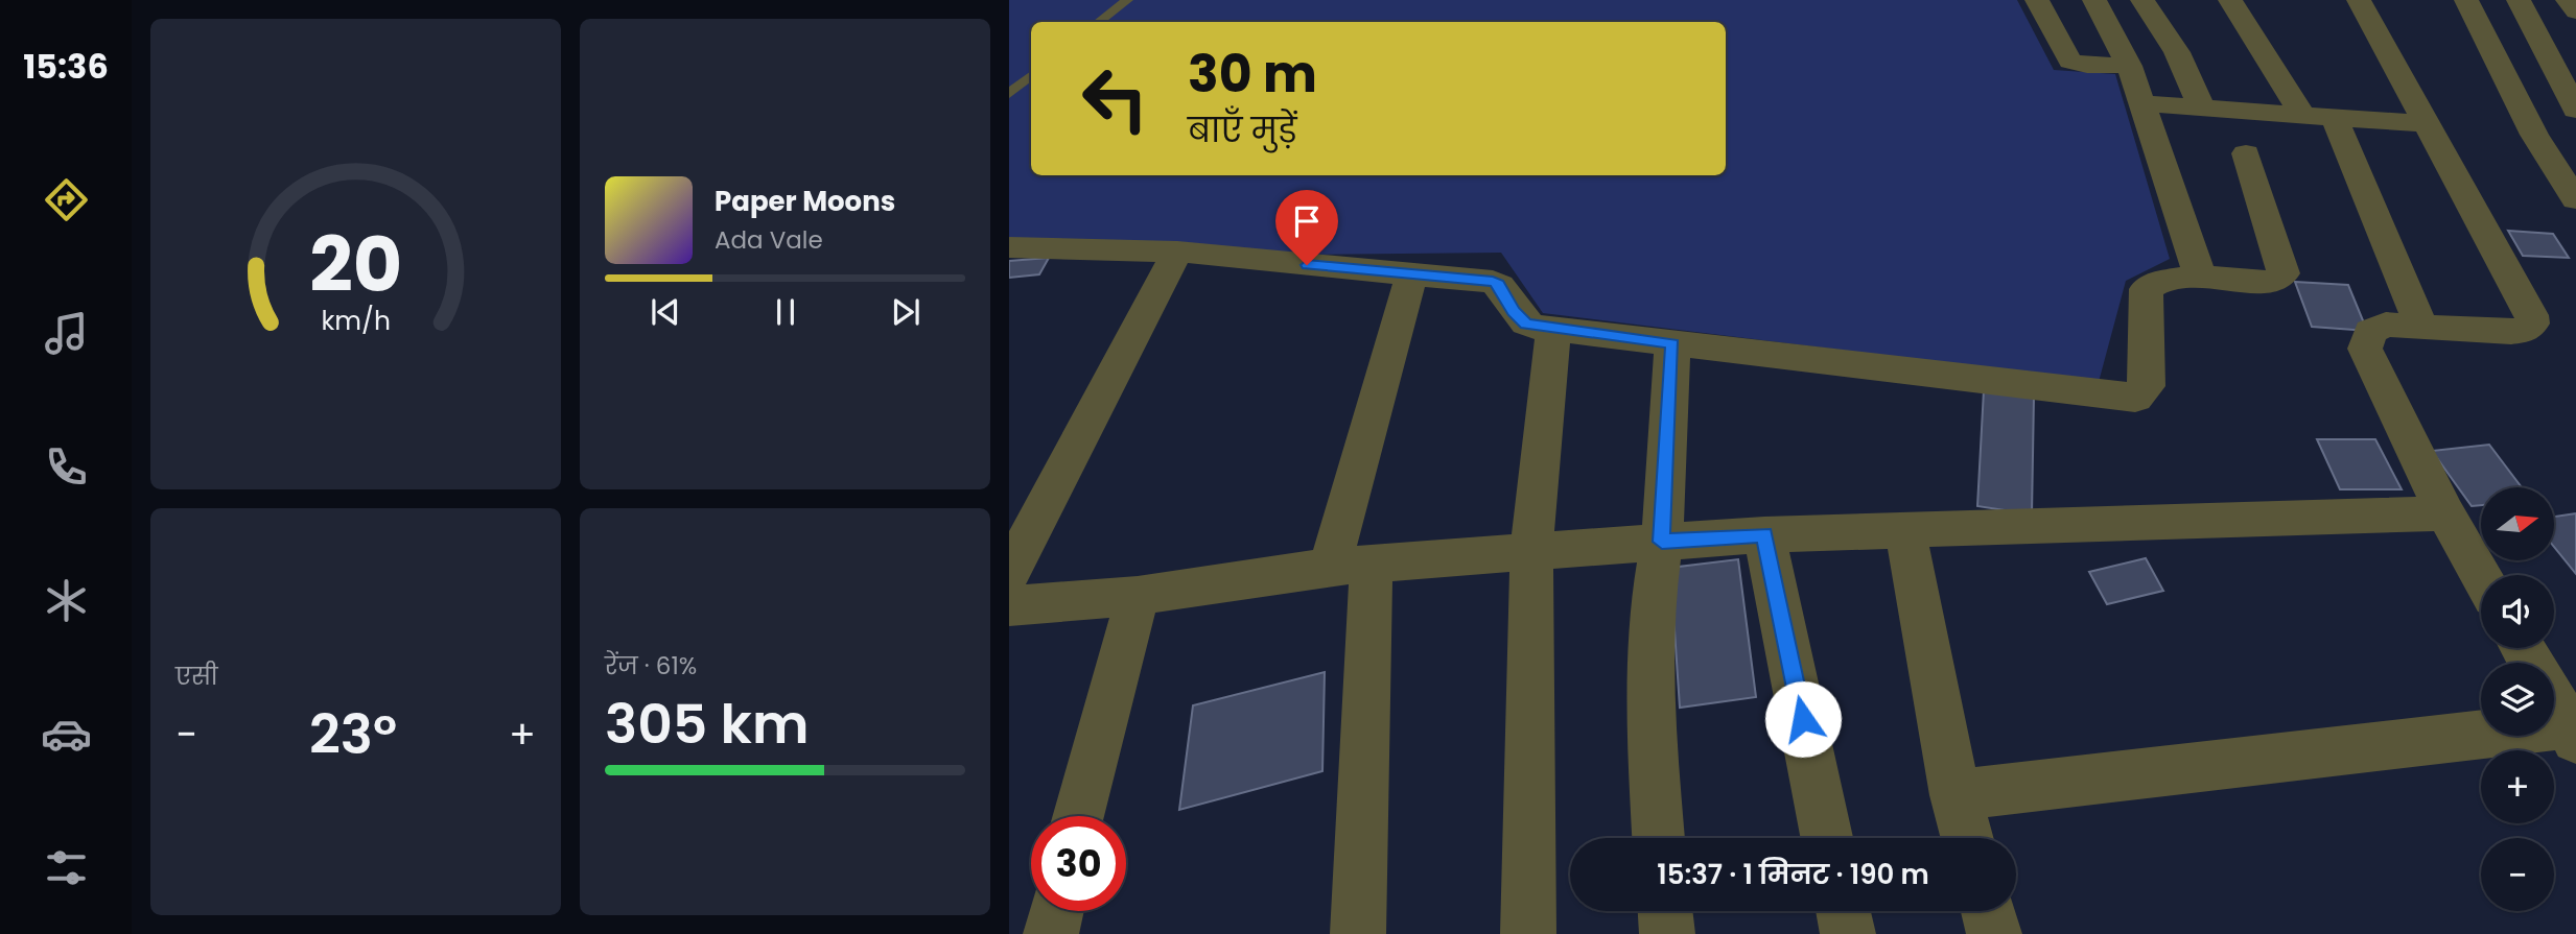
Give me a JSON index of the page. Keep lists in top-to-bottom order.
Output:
{
  "north": "right",
  "page": {
    "tabs": "15:36",
    "turn": ["30 m", "बाएँ मुड़ें"],
    "song": ["Paper Moons", "Ada Vale"],
    "map_buttons": ["+", "−"],
    "tile": [
      "एसी",
      ["रेंज · 61%", "305 km"]
    ],
    "heat": ["−", "23°", "+"],
    "limit": "30",
    "trip": "15:37 · 1 मिनट · 190 m",
    "gauge": ["20", "km/h"]
  }
}
